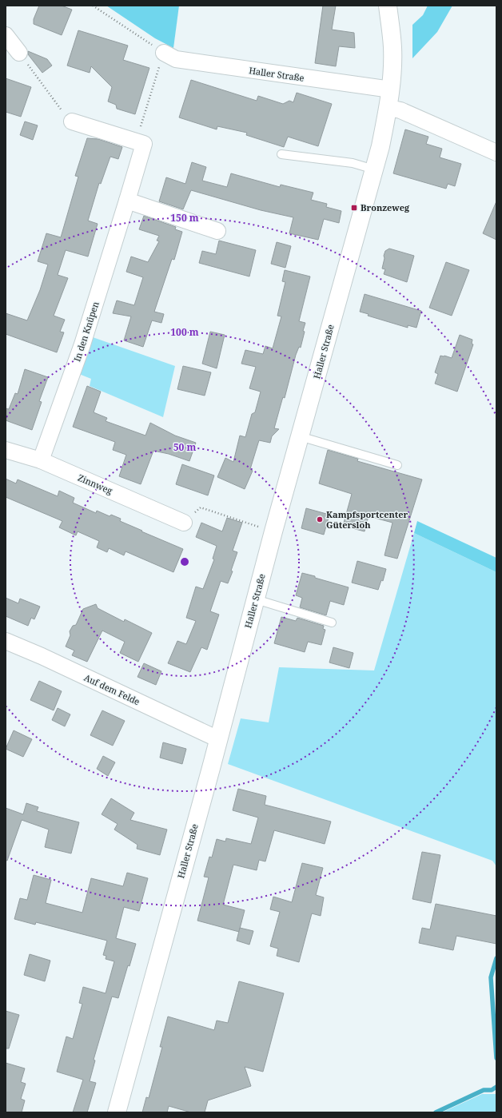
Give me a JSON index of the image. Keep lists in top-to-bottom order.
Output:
{
  "streets": {
    "street": [
      "Haller Straße",
      "In den Knüpen",
      "Zinnweg",
      "Auf dem Felde"
    ]
  },
  "crossings": [
    ["Haller Straße", "Auf dem Felde"],
    ["In den Knüpen", "Zinnweg"]
  ],
  "places": {
    "transit": ["Bronzeweg"],
    "other": ["Kampfsportcenter Gütersloh"]
  },
  "rings": ["150 m", "100 m", "50 m"]
}
